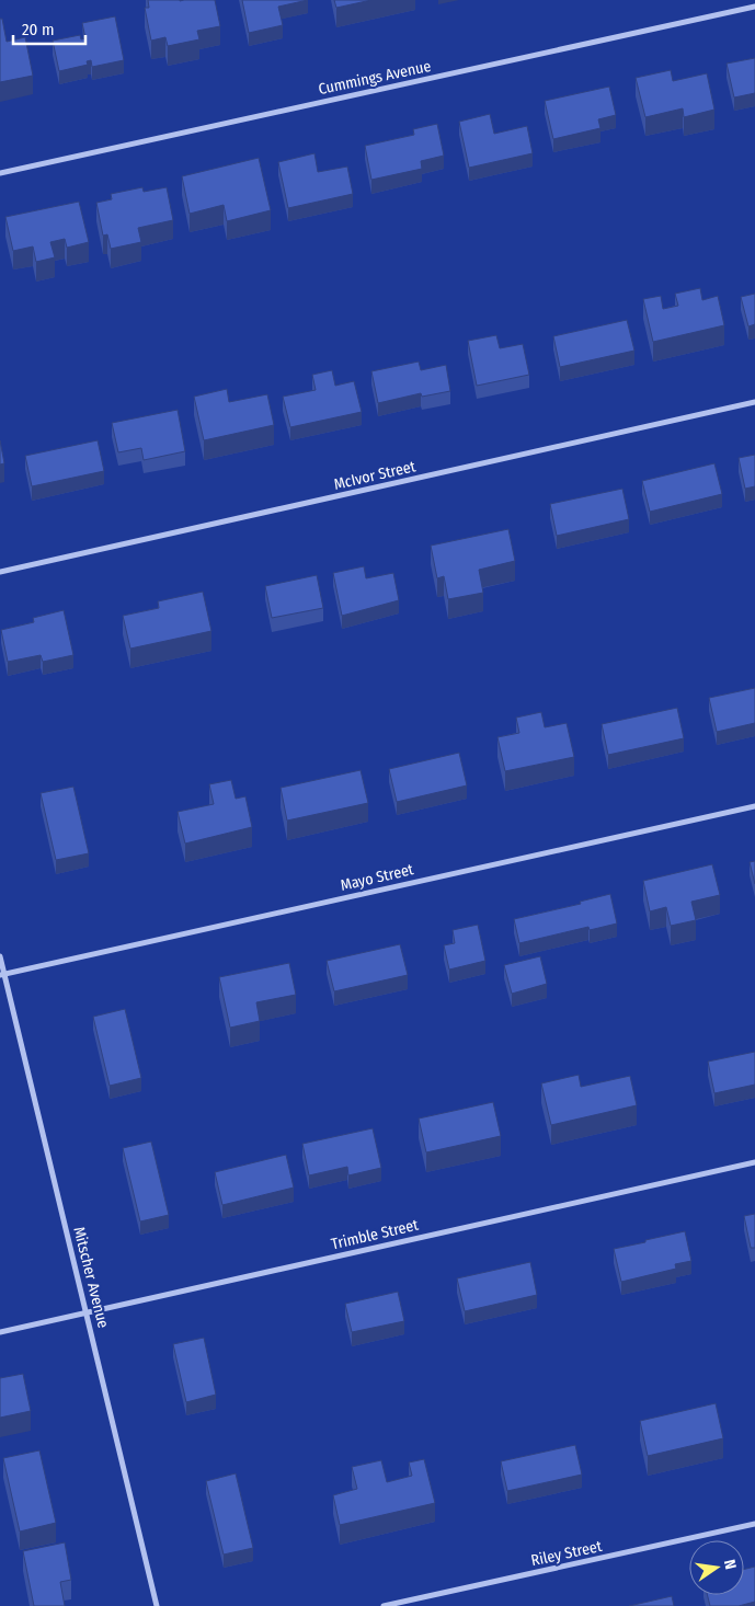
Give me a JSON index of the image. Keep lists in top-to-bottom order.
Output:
{
  "streets": {
    "street": [
      "Cummings Avenue",
      "McIvor Street",
      "Mayo Street",
      "Trimble Street",
      "Mitscher Avenue",
      "Riley Street"
    ]
  },
  "crossings": [
    ["Mayo Street", "Mitscher Avenue"],
    ["Trimble Street", "Mitscher Avenue"]
  ],
  "scale_bar": "20 m",
  "north": "right"
}
